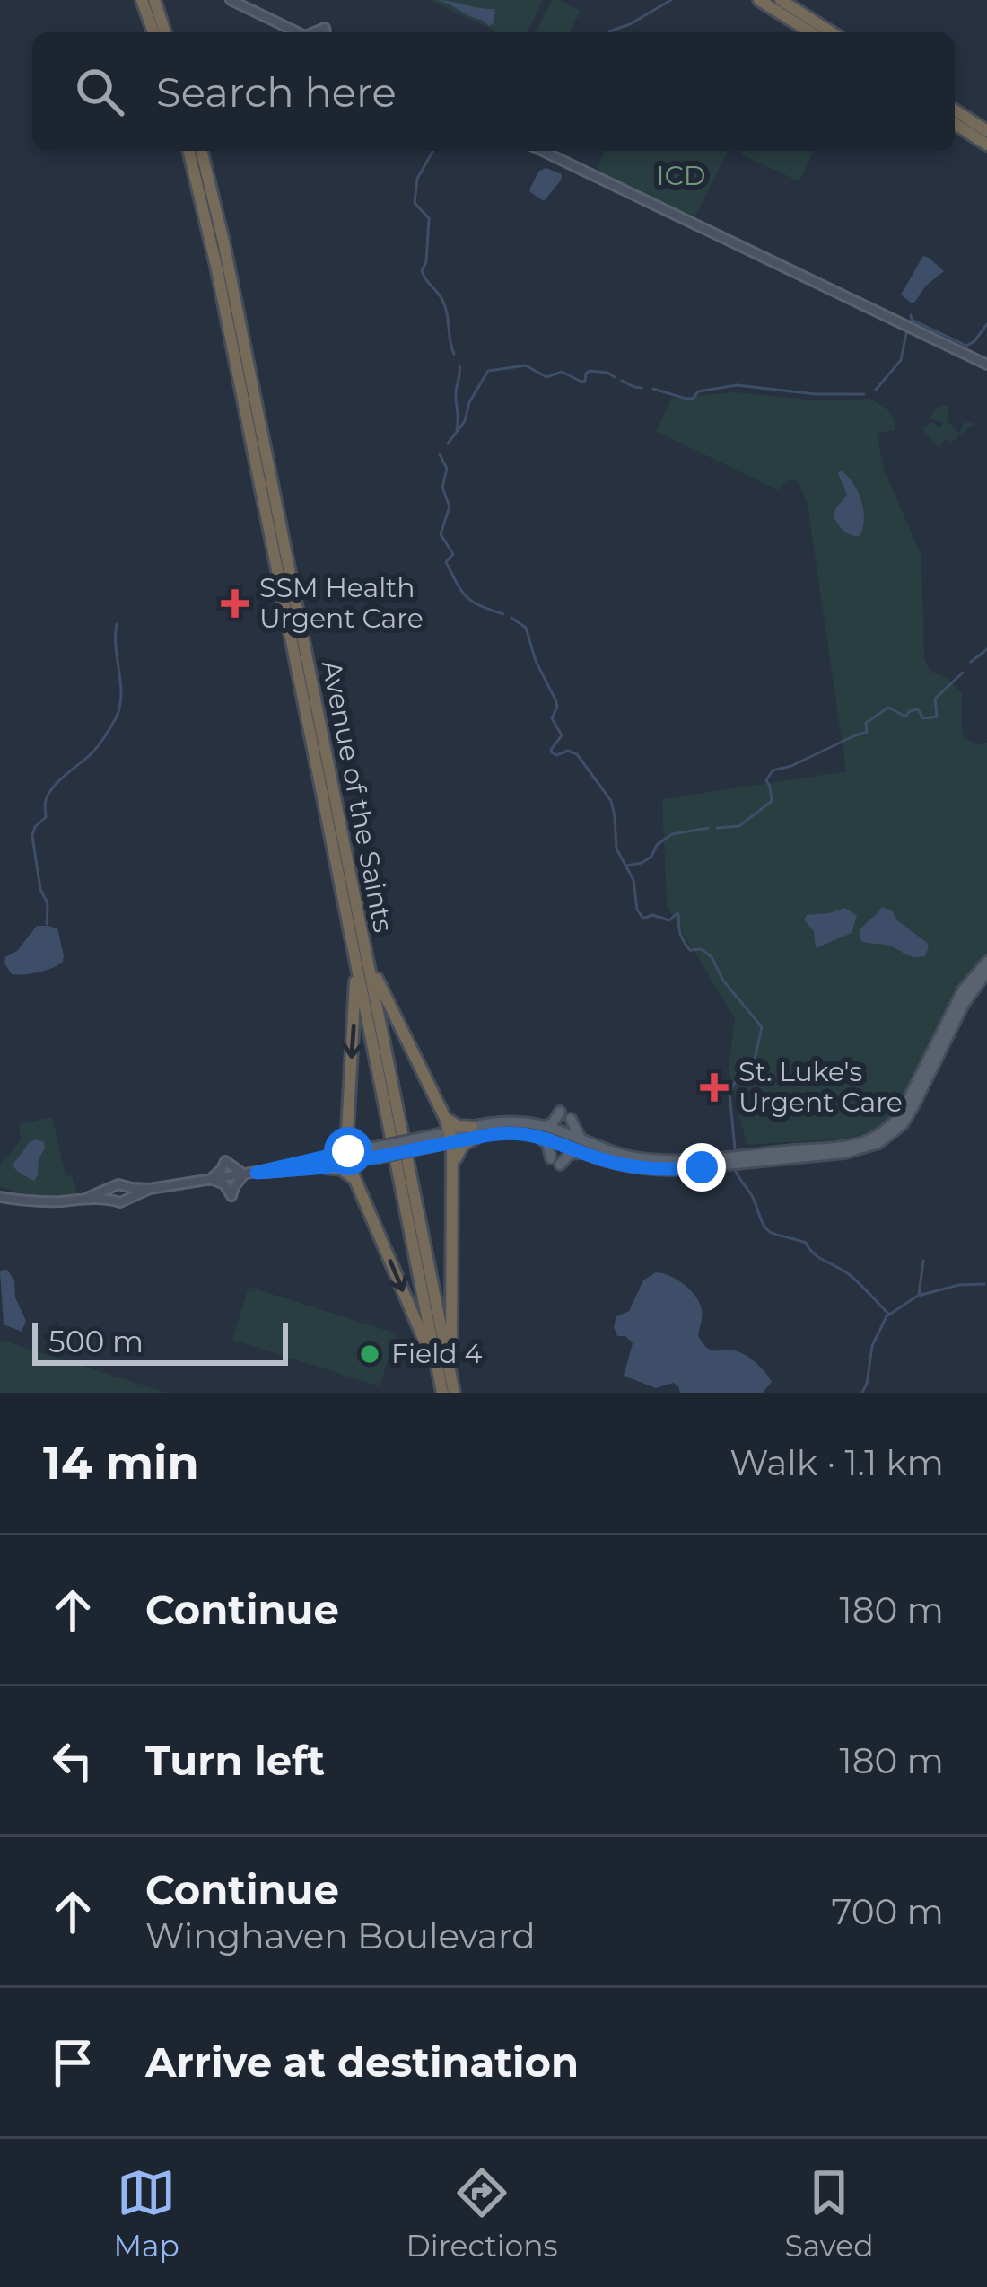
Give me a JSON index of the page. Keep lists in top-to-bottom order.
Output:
{
  "streets": {
    "highway": ["Avenue of the Saints"]
  },
  "parks": ["ICD"],
  "places": {
    "health": ["SSM Health Urgent Care", "St. Luke's Urgent Care"],
    "other": ["Field 4"]
  },
  "scale_bar": "500 m",
  "page": {
    "search": "Search here",
    "scale": "500 m",
    "heading": ["14 min", "Walk · 1.1 km"],
    "list": [
      ["Continue", "180 m"],
      ["Turn left", "180 m"],
      ["Continue", "Winghaven Boulevard", "700 m"],
      "Arrive at destination"
    ],
    "nav": ["Map", "Directions", "Saved"]
  }
}
